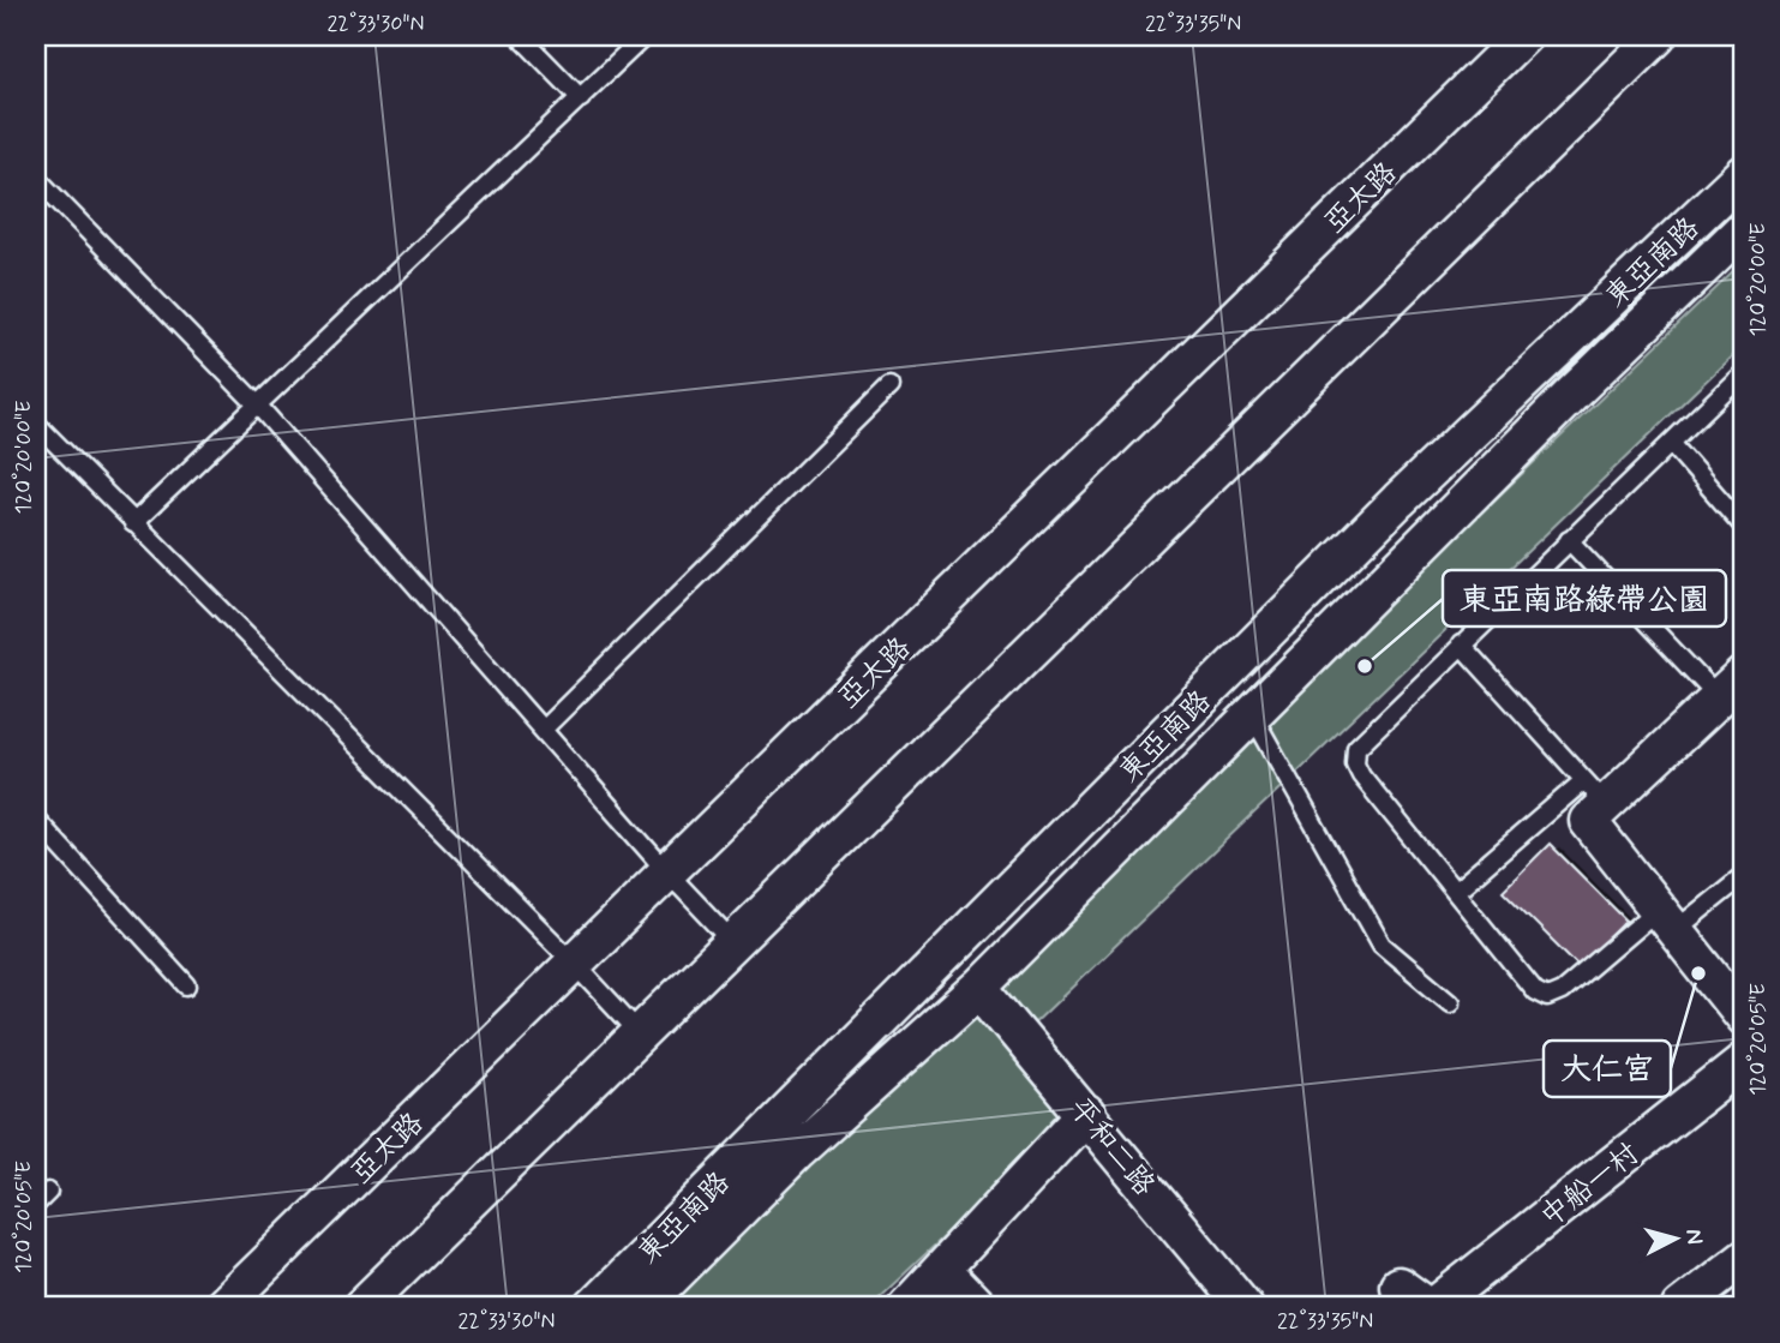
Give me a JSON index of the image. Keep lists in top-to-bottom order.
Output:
{
  "streets": {
    "street": [
      "亞太路",
      "東亞南路",
      "平和二路",
      "中船一村"
    ]
  },
  "crossings": [
    ["東亞南路", "平和二路"]
  ],
  "places": ["東亞南路綠帶公園", "大仁宮"],
  "north": "right",
  "coordinates": [
    "22°33'30\"N",
    "22°33'35\"N",
    "120°20'00\"E",
    "120°20'05\"E"
  ]
}
